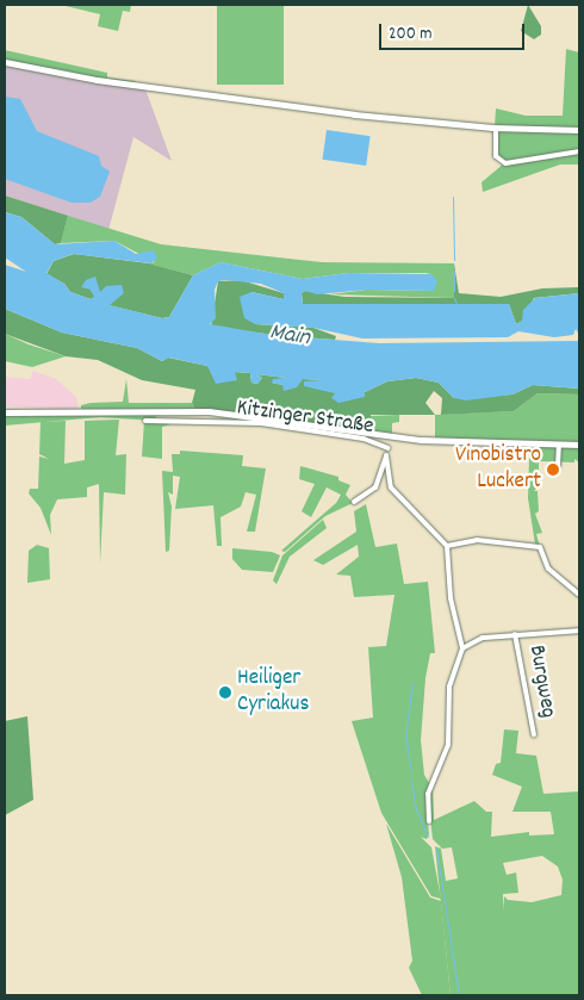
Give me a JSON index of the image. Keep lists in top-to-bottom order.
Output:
{
  "streets": {
    "street": ["Kitzinger Straße", "Burgweg"]
  },
  "water": ["Main"],
  "places": ["Vinobistro Luckert", "Heiliger Cyriakus"],
  "scale_bar": "200 m"
}
